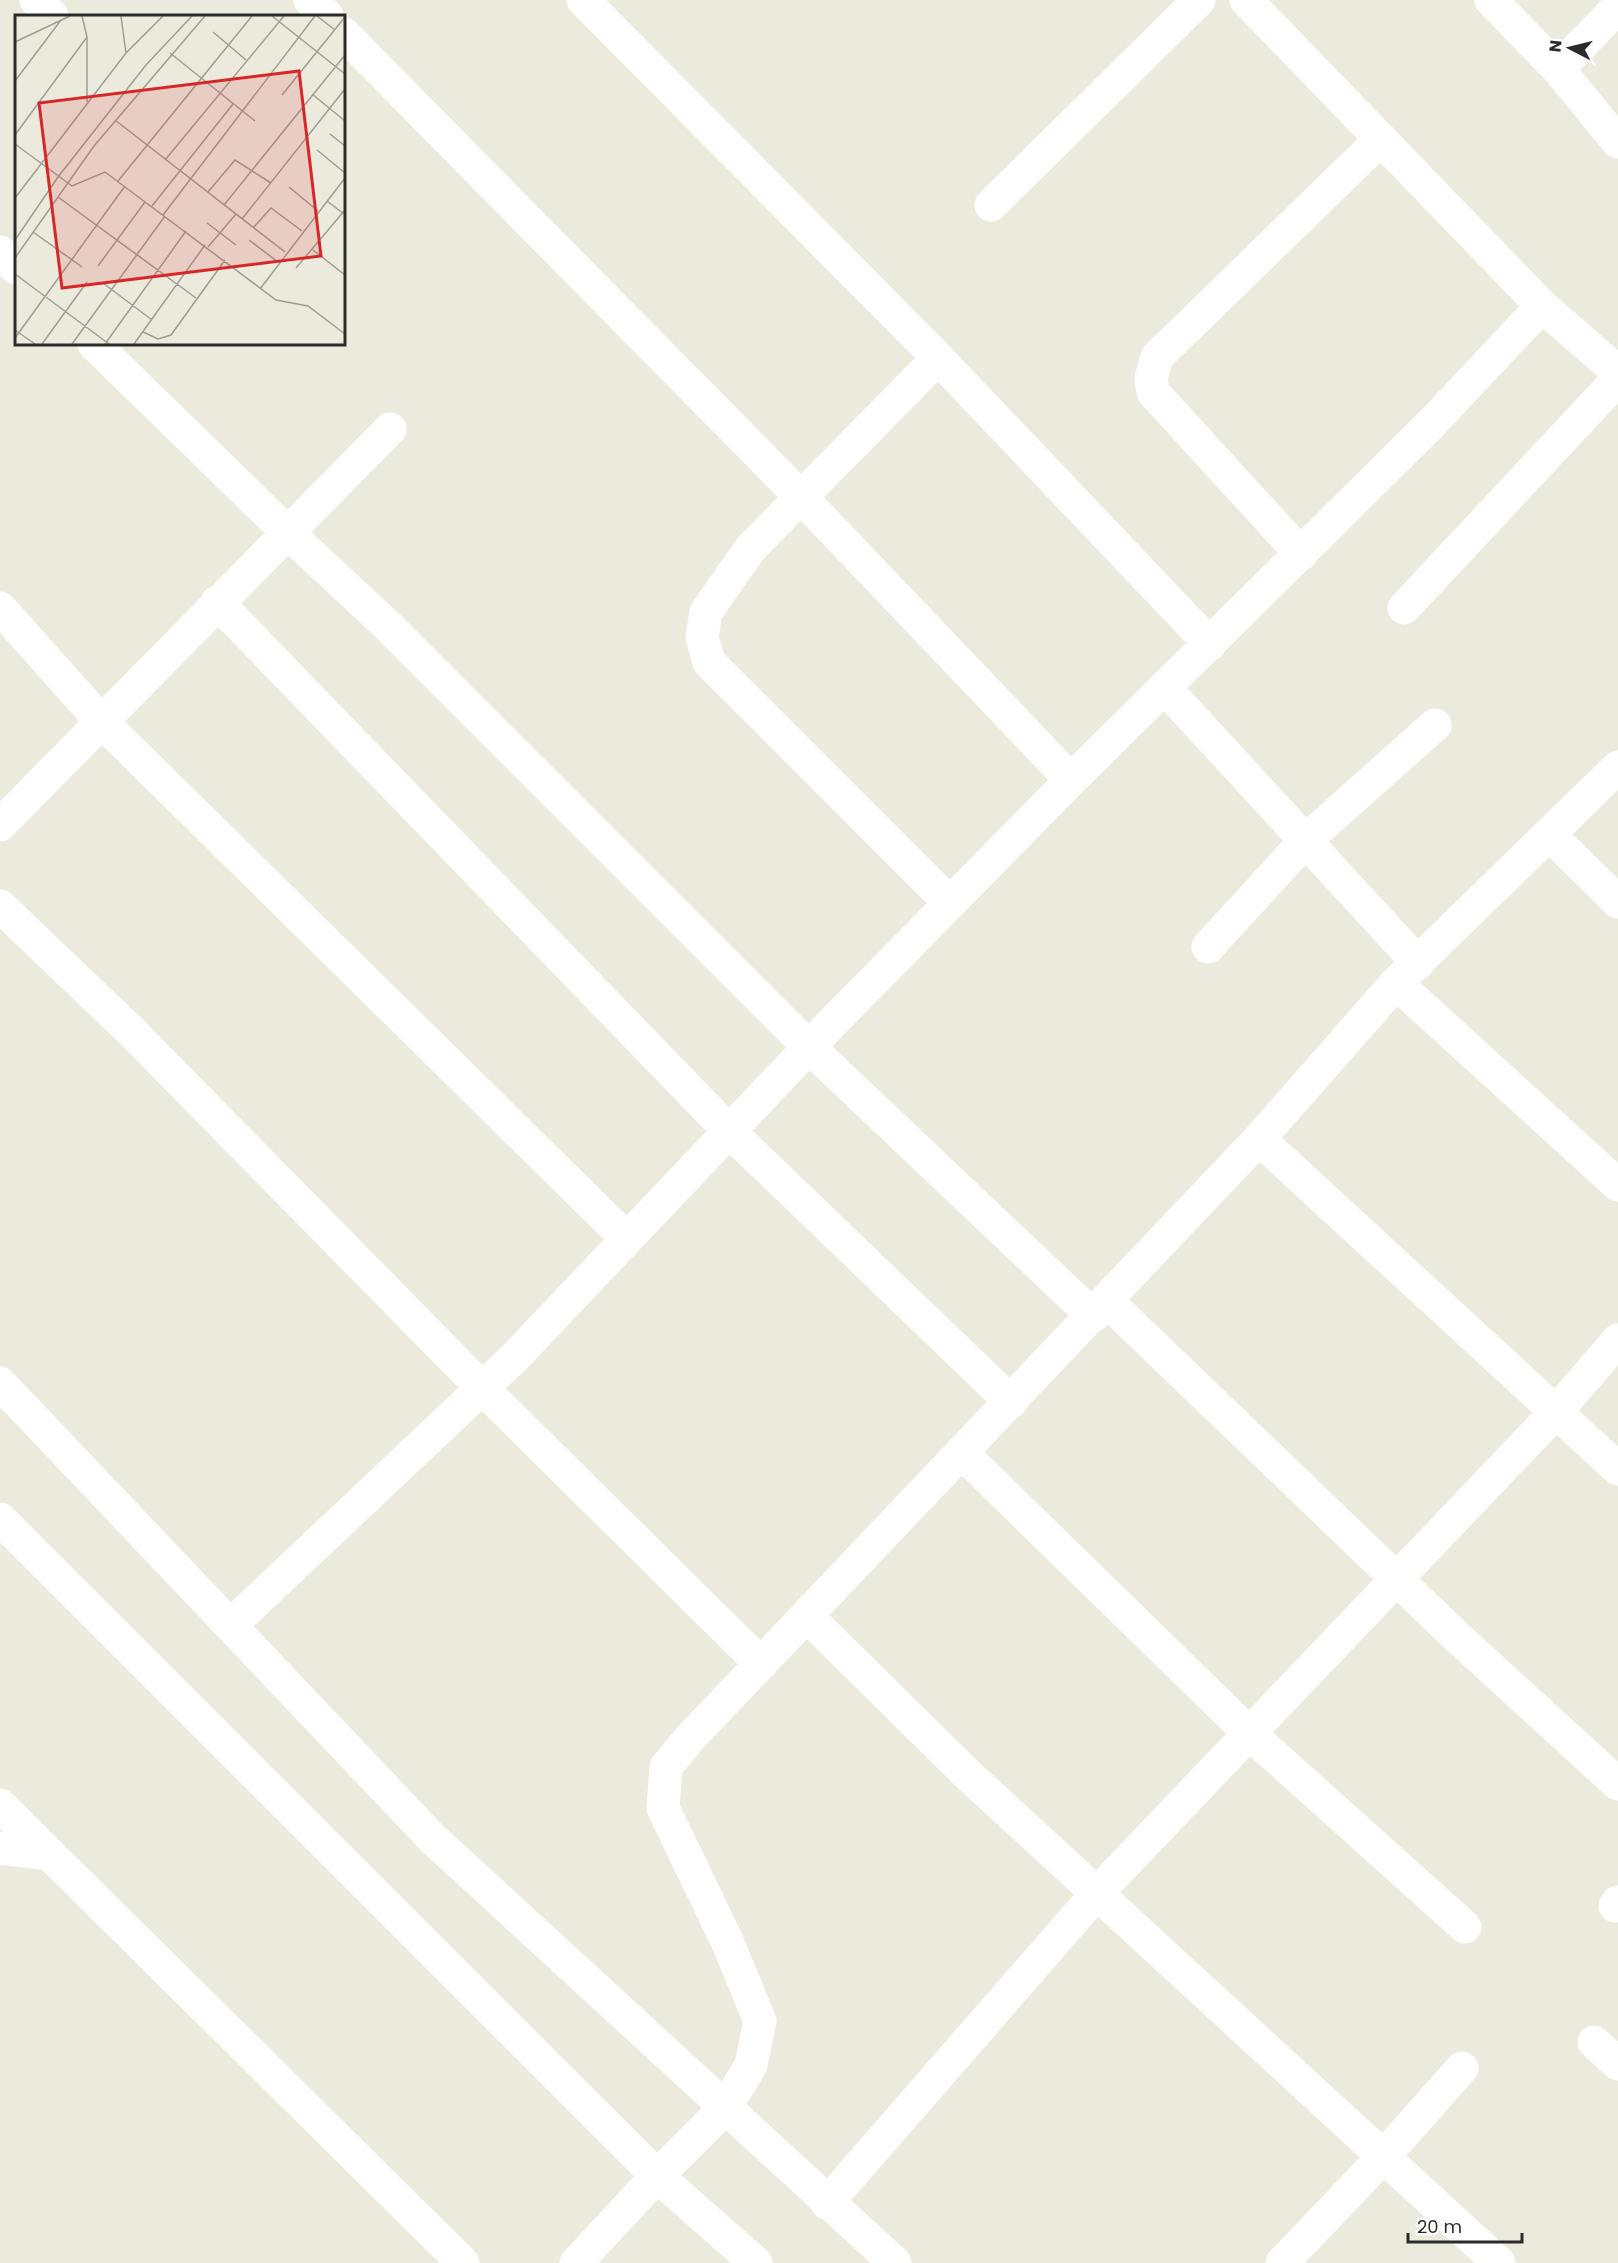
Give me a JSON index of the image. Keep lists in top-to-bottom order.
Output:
{
  "scale_bar": "20 m",
  "north": "left"
}
